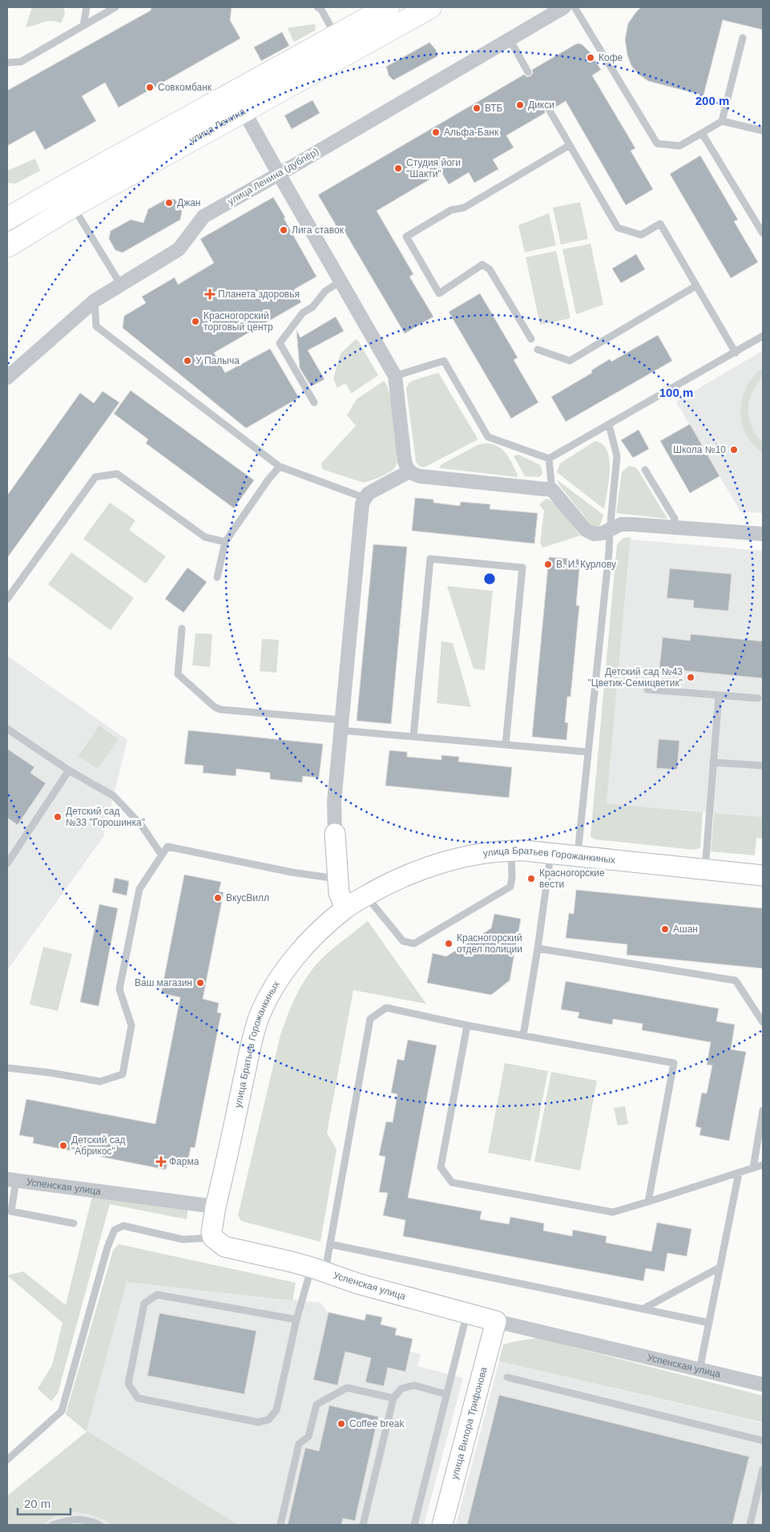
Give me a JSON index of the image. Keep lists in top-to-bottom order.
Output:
{
  "streets": {
    "main road": ["улица Ленина"],
    "street": [
      "улица Ленина (дублёр)",
      "улица Братьев Горожанкиных",
      "Успенская улица",
      "улица Вилора Трифонова"
    ]
  },
  "crossings": [
    ["улица Братьев Горожанкиных", "Успенская улица"],
    ["Успенская улица", "улица Вилора Трифонова"]
  ],
  "places": {
    "other": [
      "Кофе",
      "Совкомбанк",
      "Дикси",
      "ВТБ",
      "Альфа-Банк",
      "Студия йоги \"Шакти\"",
      "Джан",
      "Лига ставок",
      "Красногорский торговый центр",
      "У Палыча",
      "Школа №10",
      "В. И. Курлову",
      "Детский сад №43 \"Цветик-Семицветик\"",
      "Детский сад №33 \"Горошинка\"",
      "Красногорские вести",
      "ВкусВилл",
      "Ашан",
      "Красногорский отдел полиции",
      "Ваш магазин",
      "Детский сад \"Абрикос\"",
      "Coffee break"
    ],
    "health": ["Планета здоровья", "Фарма"]
  },
  "scale_bar": "20 m",
  "rings": ["200 m", "100 m"]
}
